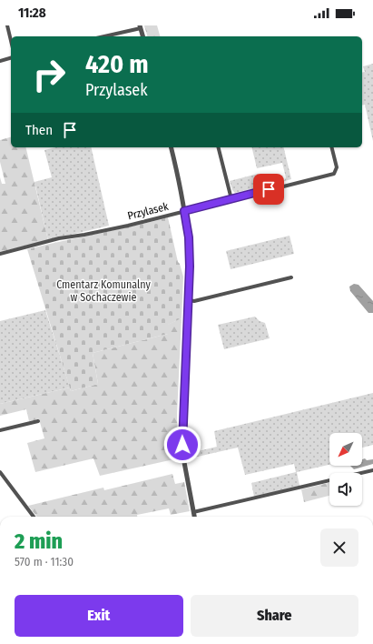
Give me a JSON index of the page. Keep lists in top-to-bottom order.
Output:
{
  "streets": {
    "street": ["Przylasek"]
  },
  "parks": ["Cmentarz Komunalny w Sochaczewie"],
  "north": "bottom left",
  "page": {
    "status": "11:28",
    "turn": ["420 m", "Przylasek"],
    "then": "Then",
    "heading": ["2 min", "570 m · 11:30"],
    "buttons": ["Exit", "Share"]
  }
}
